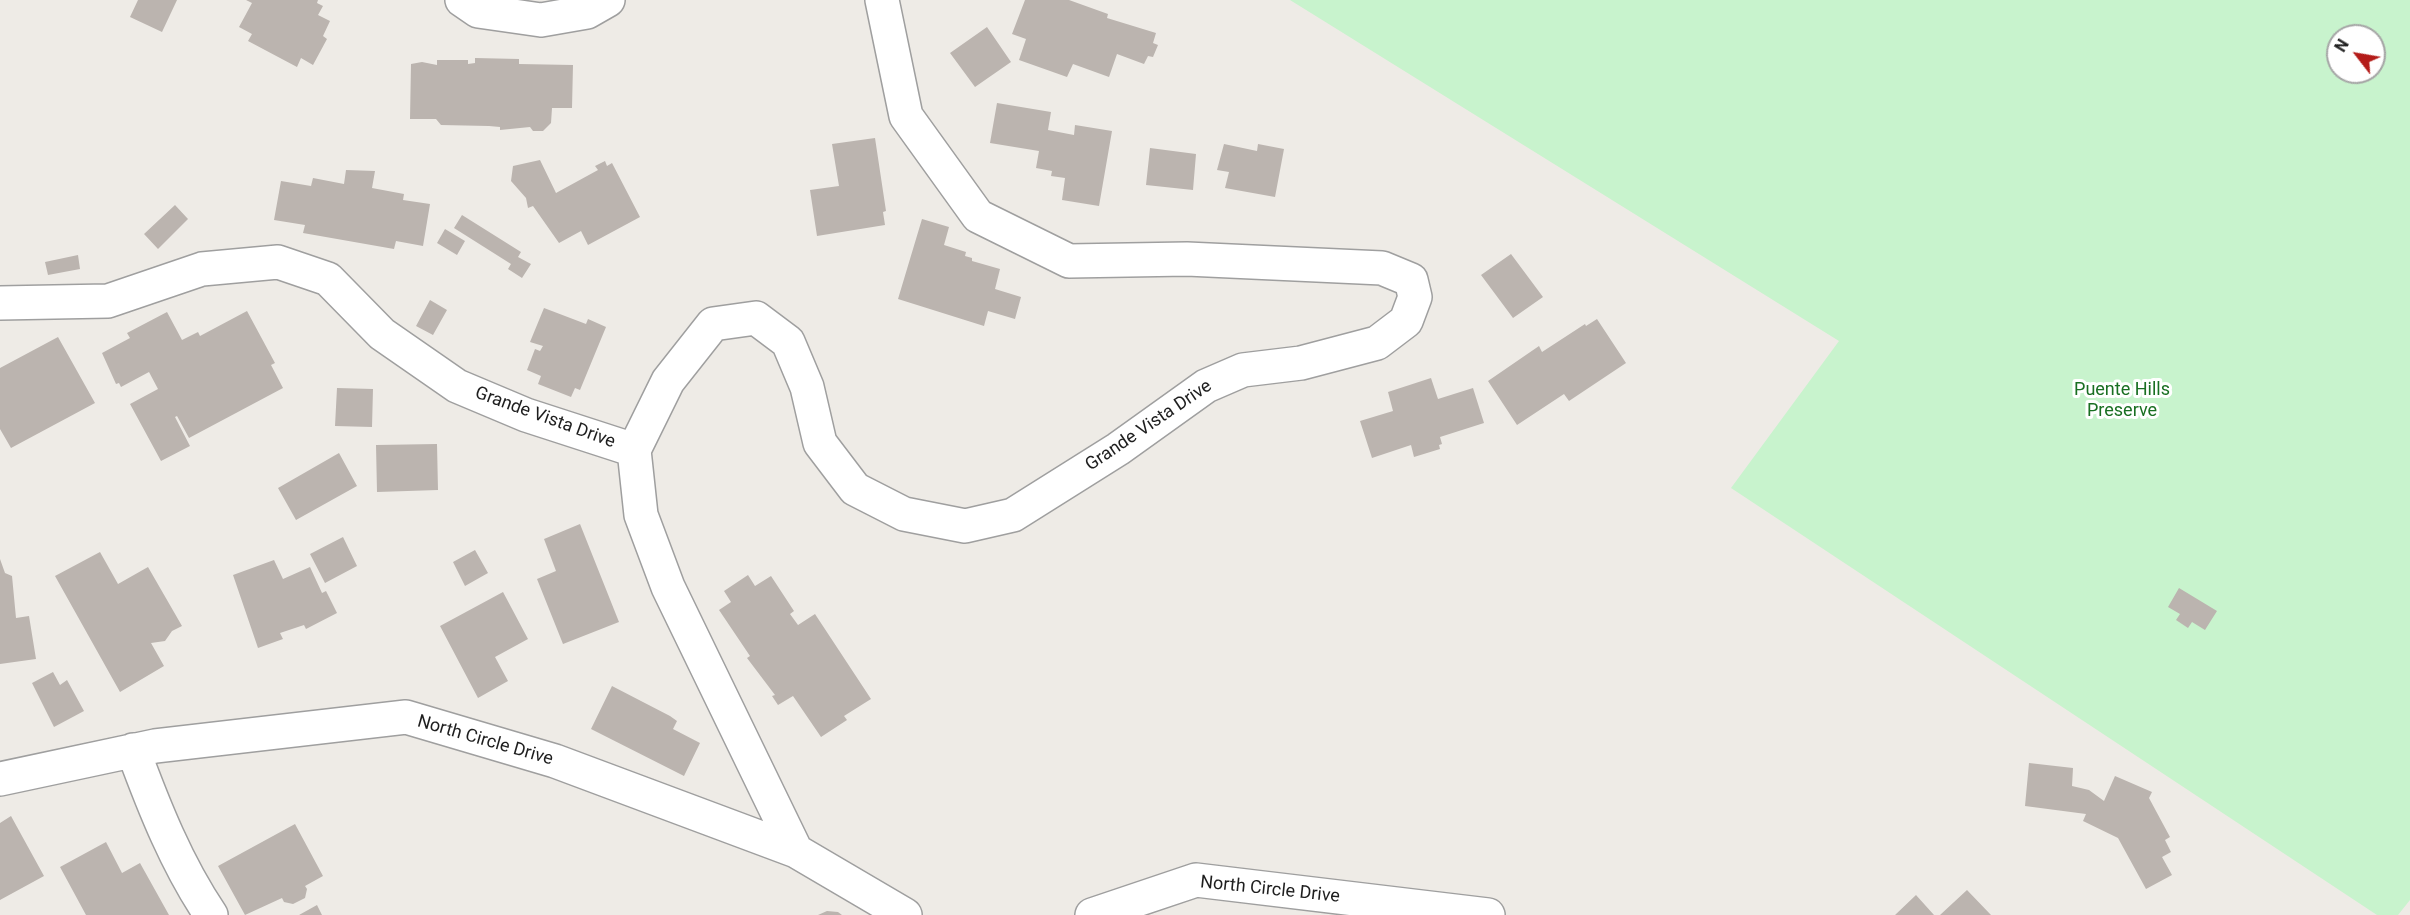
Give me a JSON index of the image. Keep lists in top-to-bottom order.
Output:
{
  "streets": {
    "street": ["Grande Vista Drive", "North Circle Drive"]
  },
  "crossings": [
    ["Grande Vista Drive", "North Circle Drive"]
  ],
  "parks": ["Puente Hills Preserve"],
  "north": "top left"
}
